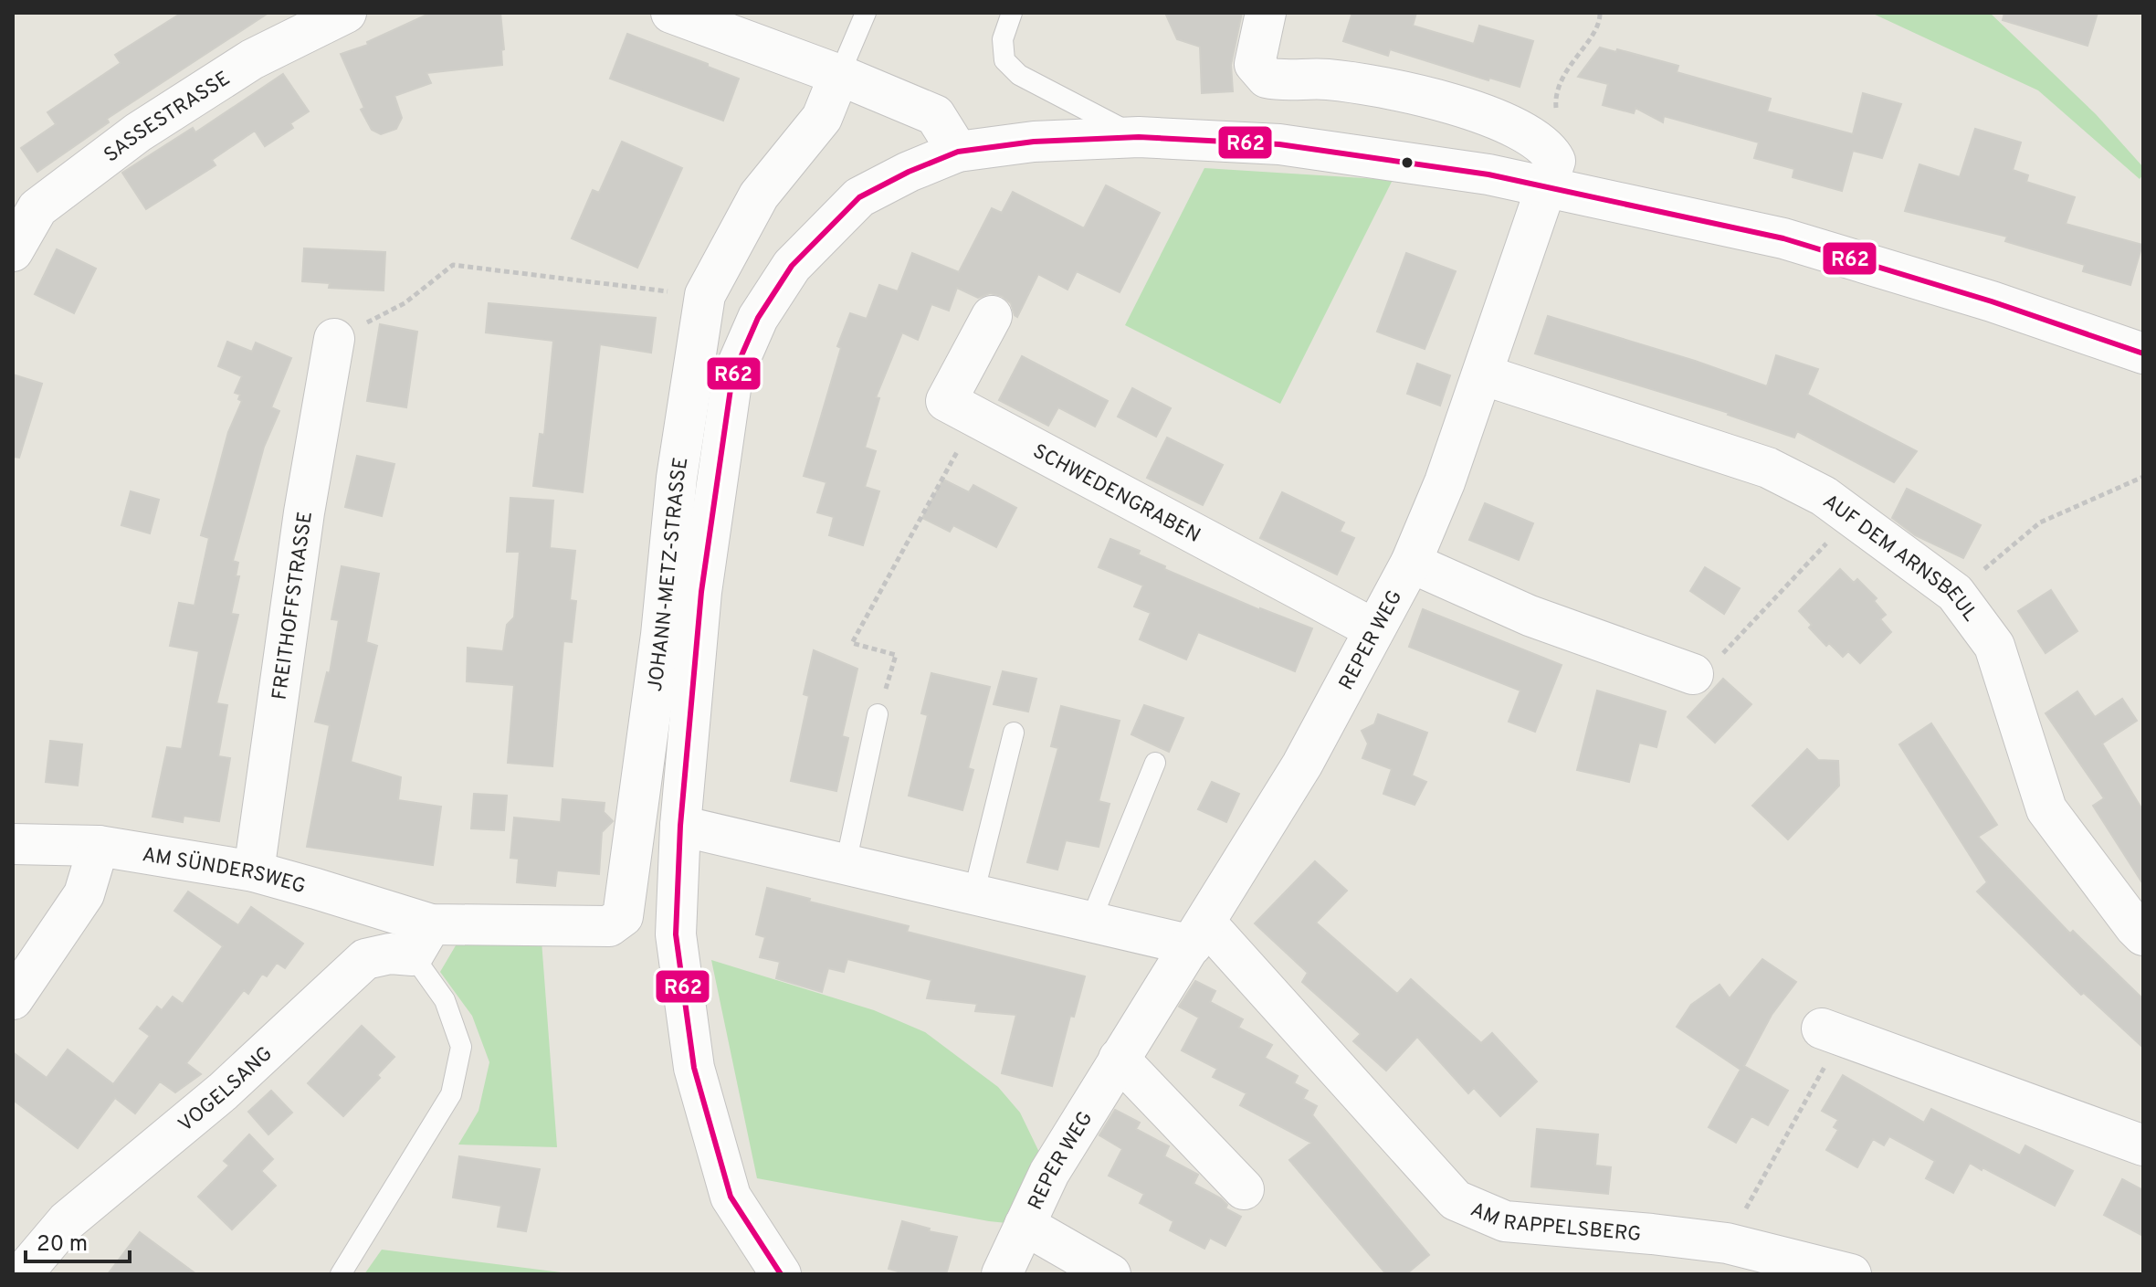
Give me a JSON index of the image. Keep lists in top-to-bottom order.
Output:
{
  "streets": {
    "street": [
      "SASSESTRASSE",
      "SCHWEDENGRABEN",
      "AUF DEM ARNSBEUL",
      "JOHANN-METZ-STRASSE",
      "FREITHOFFSTRASSE",
      "REPER WEG",
      "AM SÜNDERSWEG",
      "VOGELSANG",
      "AM RAPPELSBERG"
    ]
  },
  "crossings": [
    ["SCHWEDENGRABEN", "REPER WEG"],
    ["AUF DEM ARNSBEUL", "REPER WEG"],
    ["JOHANN-METZ-STRASSE", "AM SÜNDERSWEG"],
    ["JOHANN-METZ-STRASSE", "VOGELSANG"],
    ["FREITHOFFSTRASSE", "AM SÜNDERSWEG"],
    ["REPER WEG", "AM RAPPELSBERG"],
    ["AM SÜNDERSWEG", "VOGELSANG"]
  ],
  "lines": ["transit line R62"],
  "scale_bar": "20 m"
}
